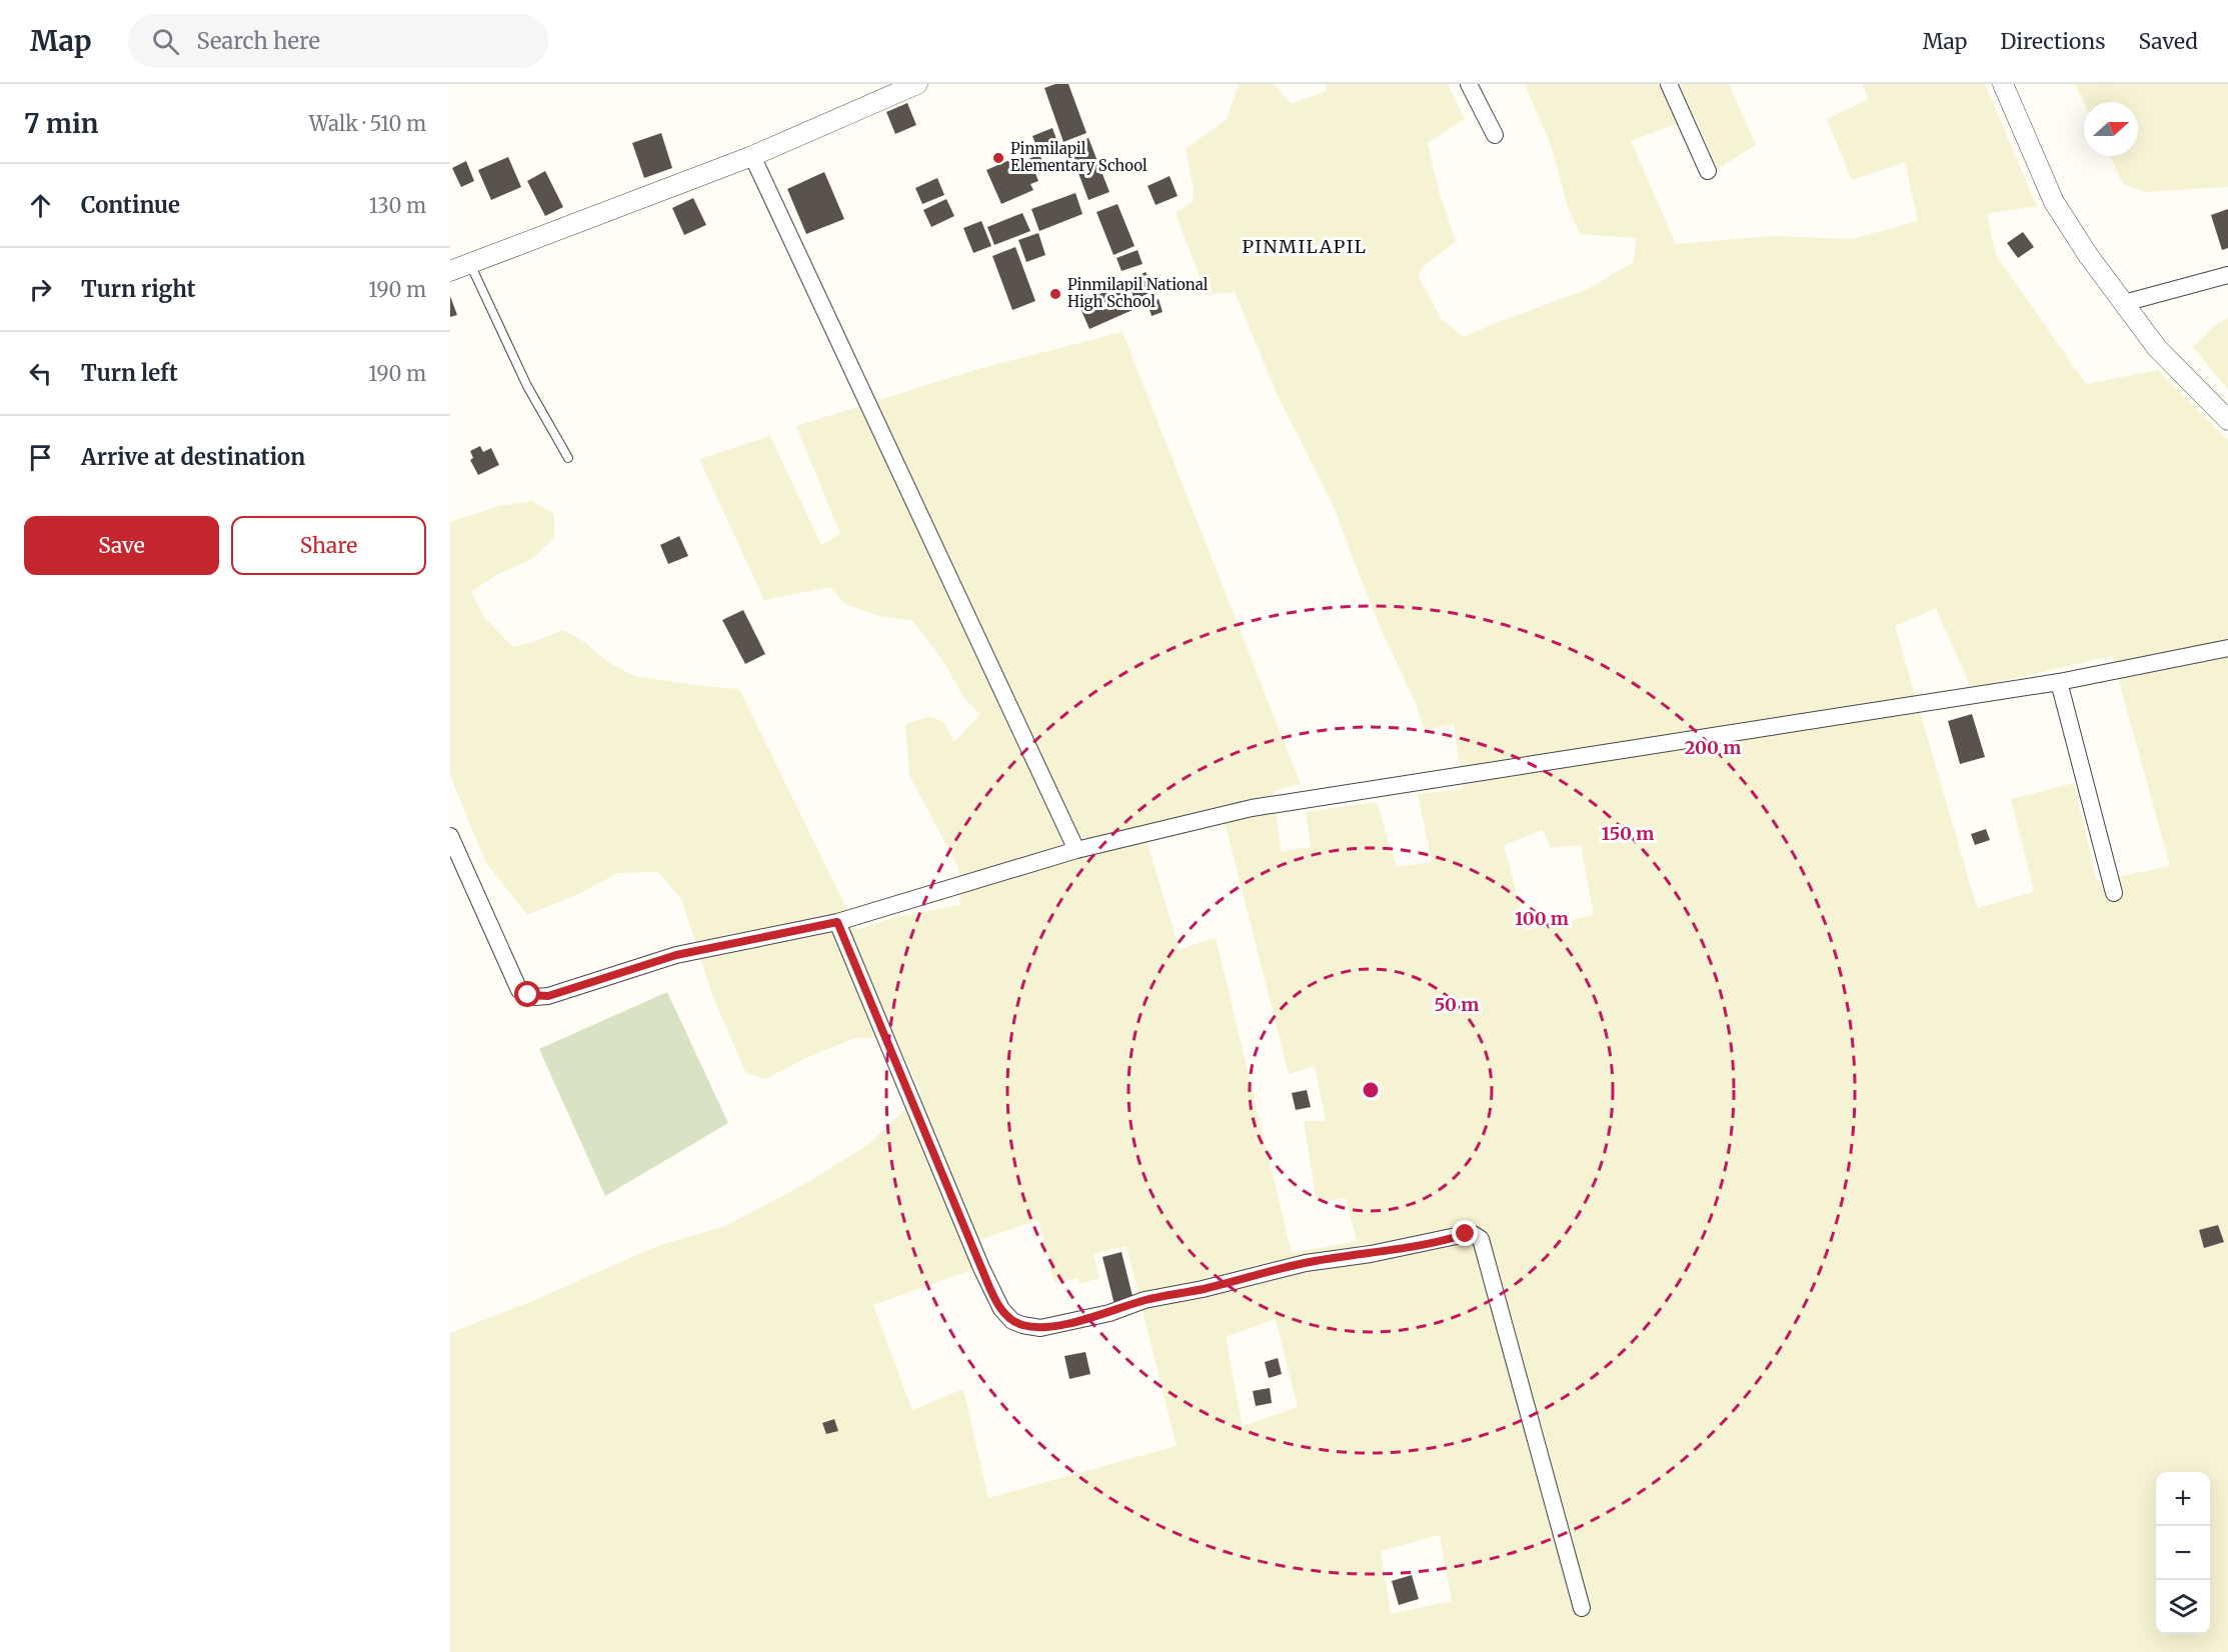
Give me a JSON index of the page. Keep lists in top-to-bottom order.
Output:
{
  "districts": ["PINMILAPIL"],
  "places": ["Pinmilapil Elementary School", "Pinmilapil National High School"],
  "north": "right",
  "page": {
    "header": "Map",
    "search": "Search here",
    "nav": ["Map", "Directions", "Saved"],
    "heading": ["7 min", "Walk · 510 m"],
    "list": [
      ["Continue", "130 m"],
      ["Turn right", "190 m"],
      ["Turn left", "190 m"],
      "Arrive at destination"
    ],
    "buttons": ["Save", "Share"],
    "map_buttons": ["+", "−"]
  },
  "rings": [
    "200 m",
    "150 m",
    "100 m",
    "50 m"
  ]
}
